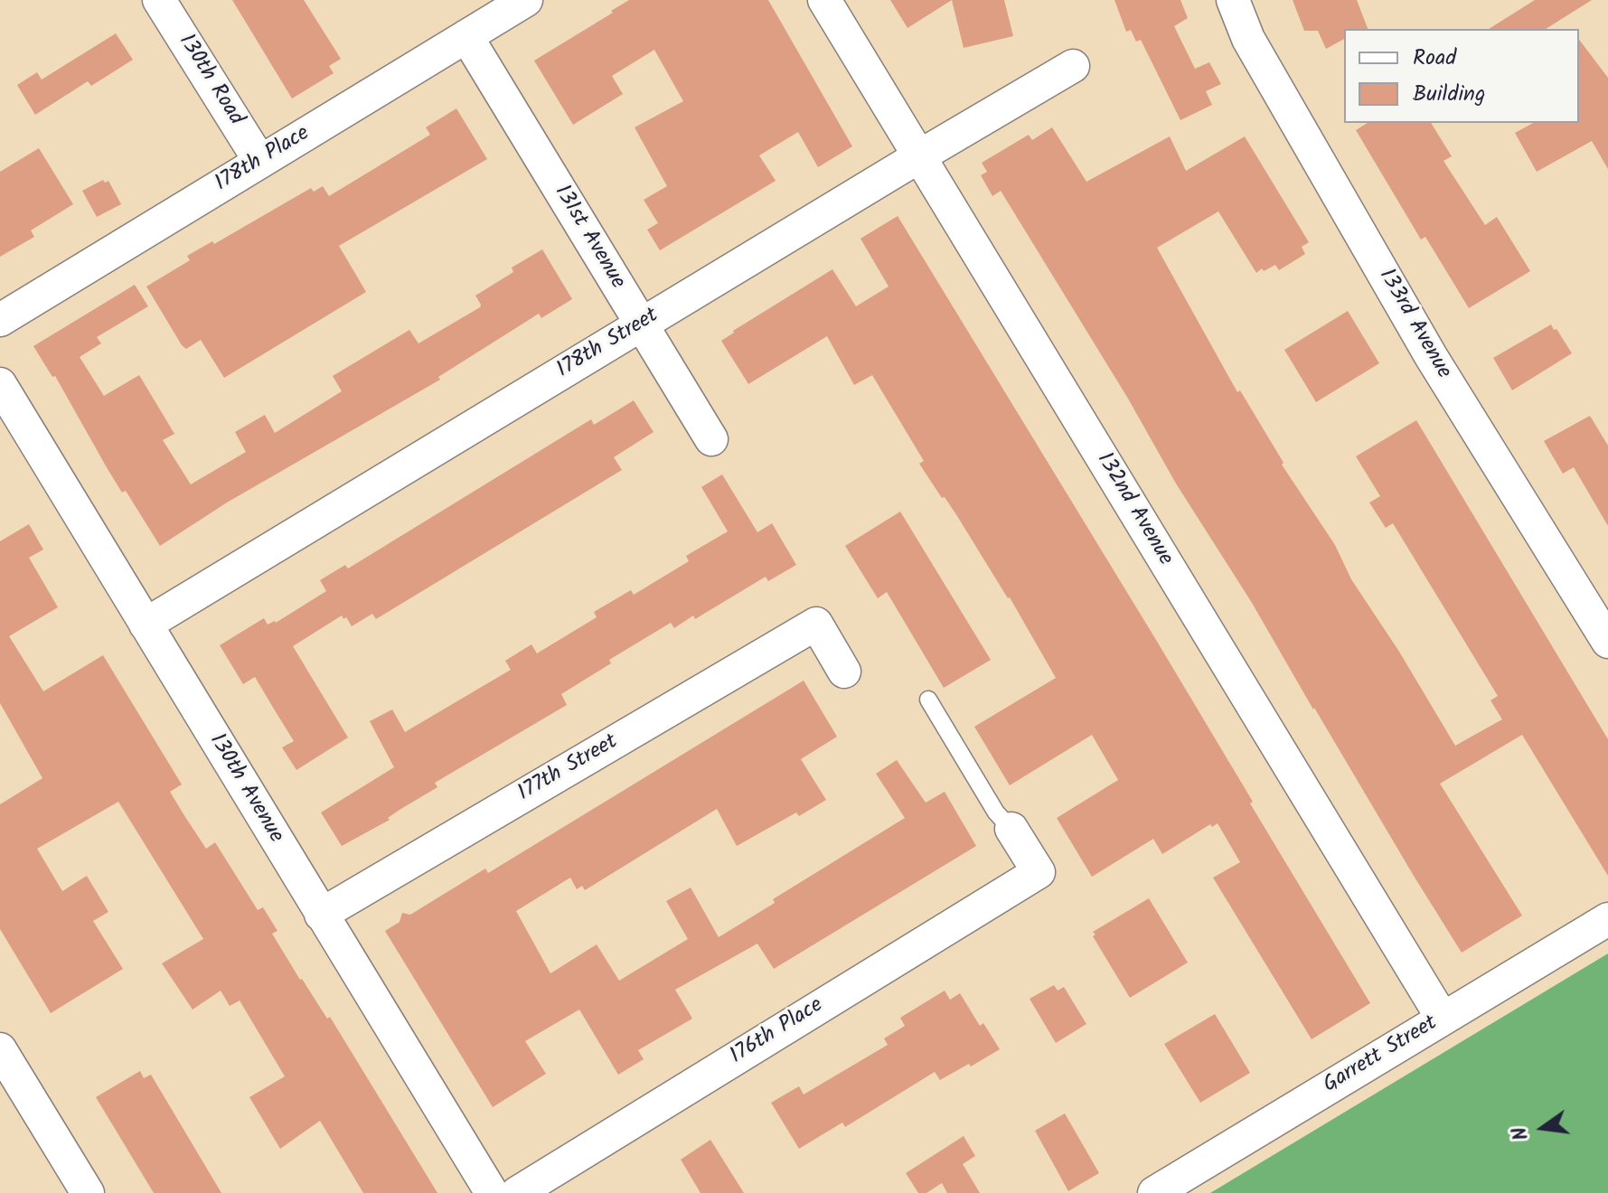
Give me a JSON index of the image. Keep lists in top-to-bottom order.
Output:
{
  "streets": {
    "street": [
      "130th Road",
      "178th Place",
      "131st Avenue",
      "133rd Avenue",
      "178th Street",
      "132nd Avenue",
      "177th Street",
      "130th Avenue",
      "176th Place",
      "Garrett Street"
    ]
  },
  "crossings": [
    ["130th Road", "178th Place"],
    ["178th Place", "131st Avenue"],
    ["131st Avenue", "178th Street"],
    ["178th Street", "132nd Avenue"],
    ["178th Street", "130th Avenue"],
    ["132nd Avenue", "Garrett Street"],
    ["177th Street", "130th Avenue"]
  ],
  "legend": ["Road", "Building"],
  "north": "left"
}
